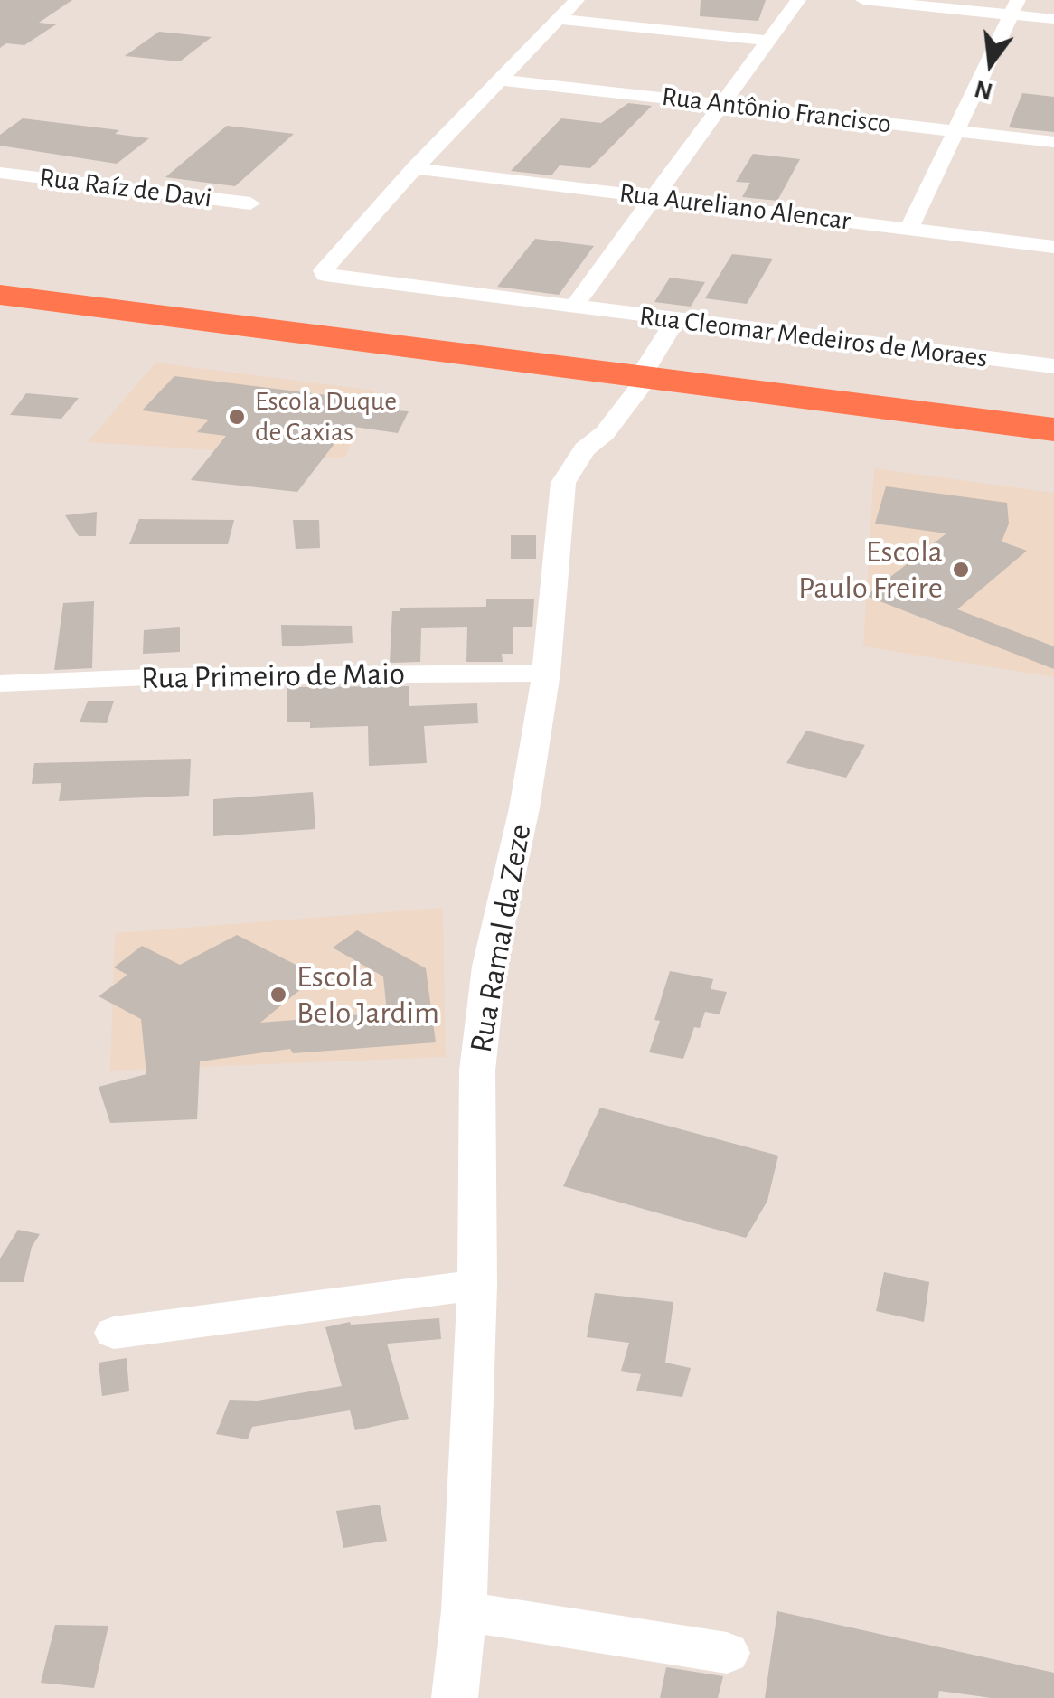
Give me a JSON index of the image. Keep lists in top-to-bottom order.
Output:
{
  "streets": {
    "street": [
      "Rua Antônio Francisco",
      "Rua Raíz de Davi",
      "Rua Aureliano Alencar",
      "Rua Cleomar Medeiros de Moraes",
      "Rua Primeiro de Maio",
      "Rua Ramal da Zeze"
    ]
  },
  "crossings": [
    ["Rua Cleomar Medeiros de Moraes", "Rua Ramal da Zeze"],
    ["Rua Primeiro de Maio", "Rua Ramal da Zeze"]
  ],
  "places": ["Escola Duque de Caxias", "Escola Paulo Freire", "Escola Belo Jardim"],
  "north": "bottom"
}
